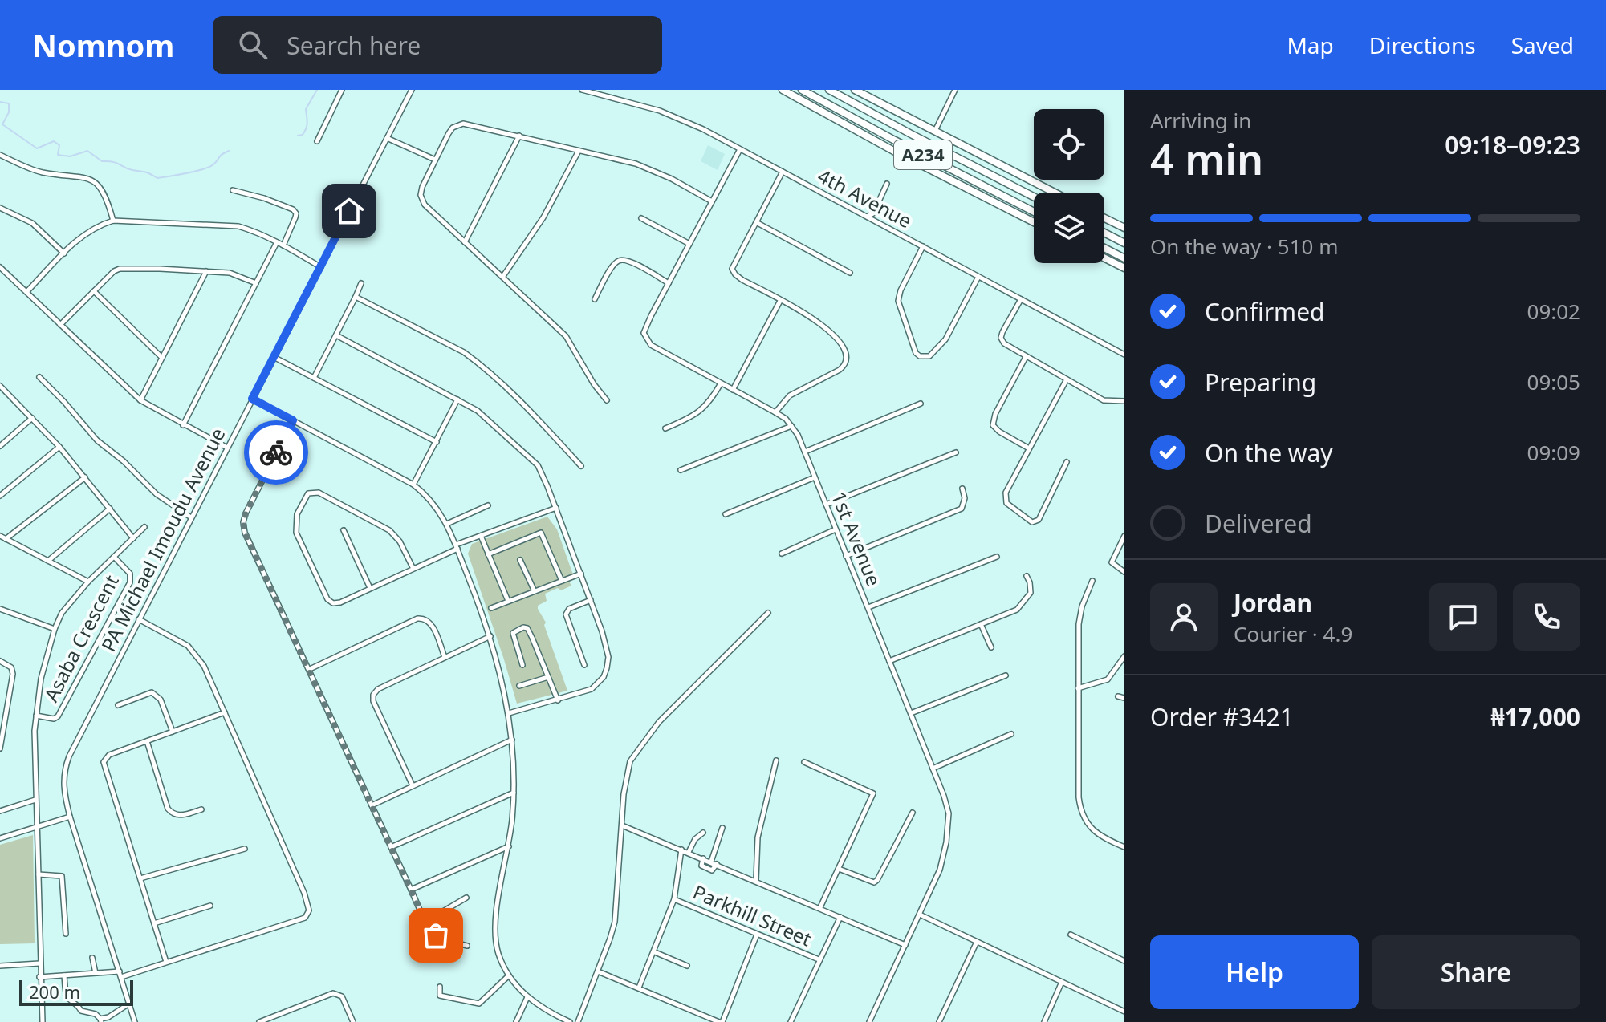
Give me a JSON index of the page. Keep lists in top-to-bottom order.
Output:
{
  "streets": {
    "highway": ["A234"],
    "street": [
      "4th Avenue",
      "1st Avenue",
      "PA Michael Imoudu Avenue",
      "Asaba Crescent",
      "Parkhill Street"
    ]
  },
  "crossings": [
    ["4th Avenue", "1st Avenue"]
  ],
  "scale_bar": "200 m",
  "page": {
    "header": "Nomnom",
    "search": "Search here",
    "nav": ["Map", "Directions", "Saved"],
    "heading": ["4 min", "Arriving in", "09:18–09:23"],
    "panel": [
      "Jordan",
      "Courier · 4.9",
      "Order #3421",
      "₦17,000"
    ],
    "bar": "On the way · 510 m",
    "list": [
      ["Confirmed", "09:02"],
      ["Preparing", "09:05"],
      ["On the way", "09:09"],
      "Delivered"
    ],
    "buttons": ["Help", "Share"],
    "scale": "200 m"
  }
}
